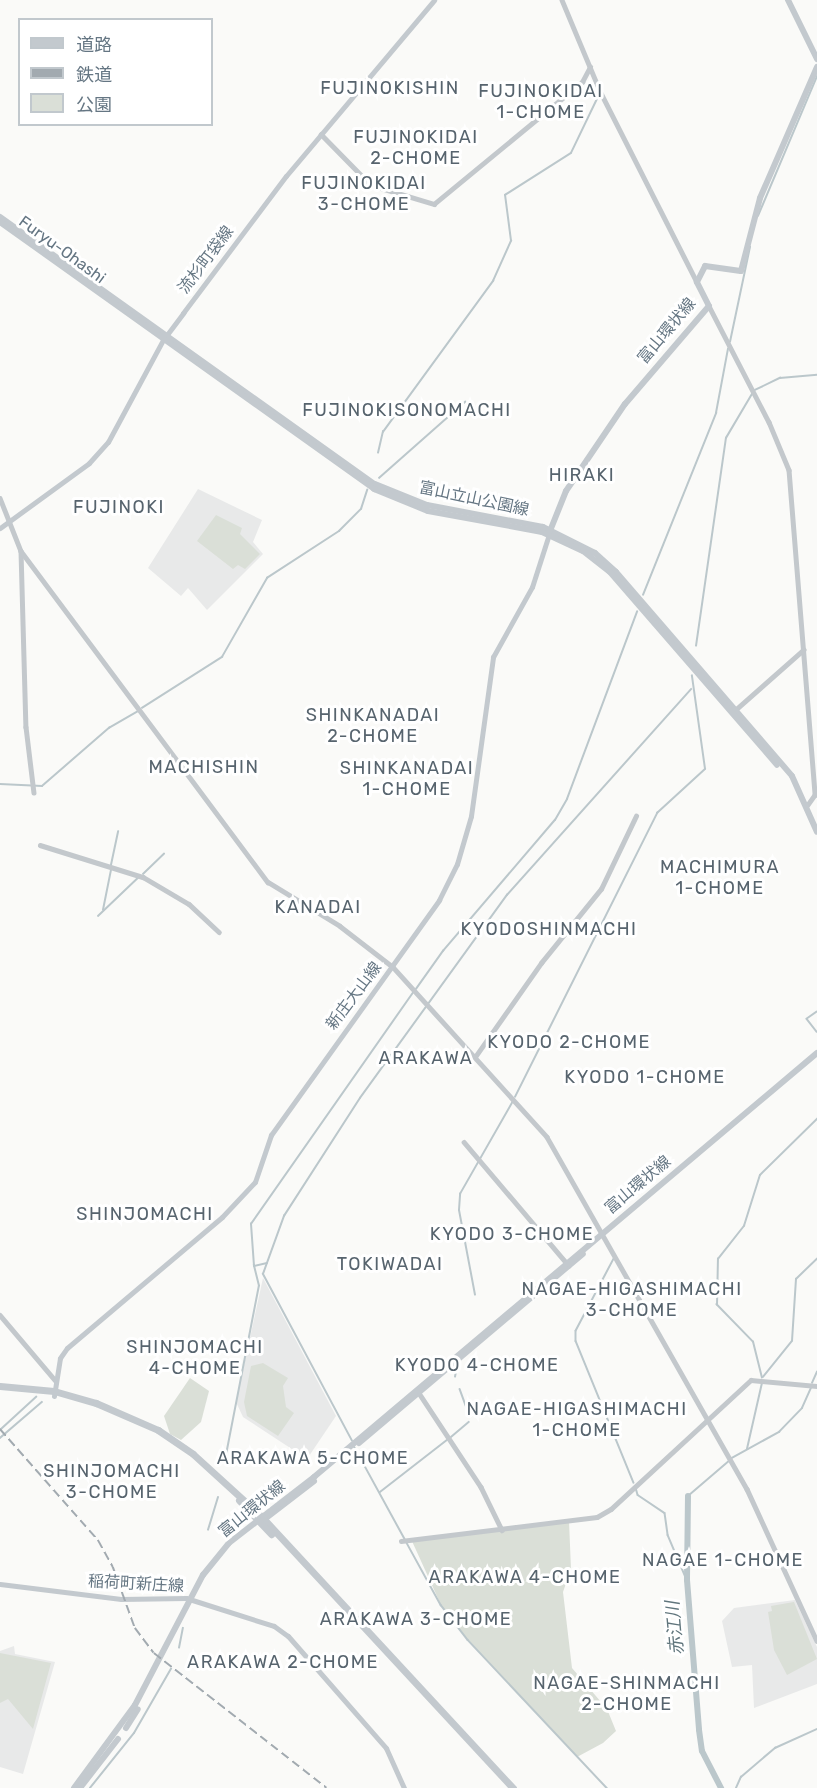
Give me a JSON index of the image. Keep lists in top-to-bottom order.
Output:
{
  "streets": {
    "main road": [
      "Furyu-Ohashi",
      "流杉町袋線",
      "富山環状線",
      "富山立山公園線",
      "新庄大山線",
      "稲荷町新庄線"
    ]
  },
  "crossings": [
    ["Furyu-Ohashi", "富山立山公園線"],
    ["流杉町袋線", "富山立山公園線"],
    ["富山環状線", "富山立山公園線"],
    ["富山環状線", "新庄大山線"],
    ["富山環状線", "稲荷町新庄線"],
    ["富山立山公園線", "新庄大山線"]
  ],
  "districts": [
    "FUJINOKISHIN",
    "FUJINOKIDAI 1-CHOME",
    "FUJINOKIDAI 2-CHOME",
    "FUJINOKIDAI 3-CHOME",
    "FUJINOKISONOMACHI",
    "HIRAKI",
    "FUJINOKI",
    "SHINKANADAI 2-CHOME",
    "MACHISHIN",
    "SHINKANADAI 1-CHOME",
    "MACHIMURA 1-CHOME",
    "KANADAI",
    "KYODOSHINMACHI",
    "KYODO 2-CHOME",
    "ARAKAWA",
    "KYODO 1-CHOME",
    "SHINJOMACHI",
    "KYODO 3-CHOME",
    "TOKIWADAI",
    "NAGAE-HIGASHIMACHI 3-CHOME",
    "SHINJOMACHI 4-CHOME",
    "KYODO 4-CHOME",
    "NAGAE-HIGASHIMACHI 1-CHOME",
    "ARAKAWA 5-CHOME",
    "SHINJOMACHI 3-CHOME",
    "NAGAE 1-CHOME",
    "ARAKAWA 4-CHOME",
    "ARAKAWA 3-CHOME",
    "ARAKAWA 2-CHOME",
    "NAGAE-SHINMACHI 2-CHOME"
  ],
  "water": ["赤江川"],
  "legend": ["道路", "鉄道", "公園"]
}
